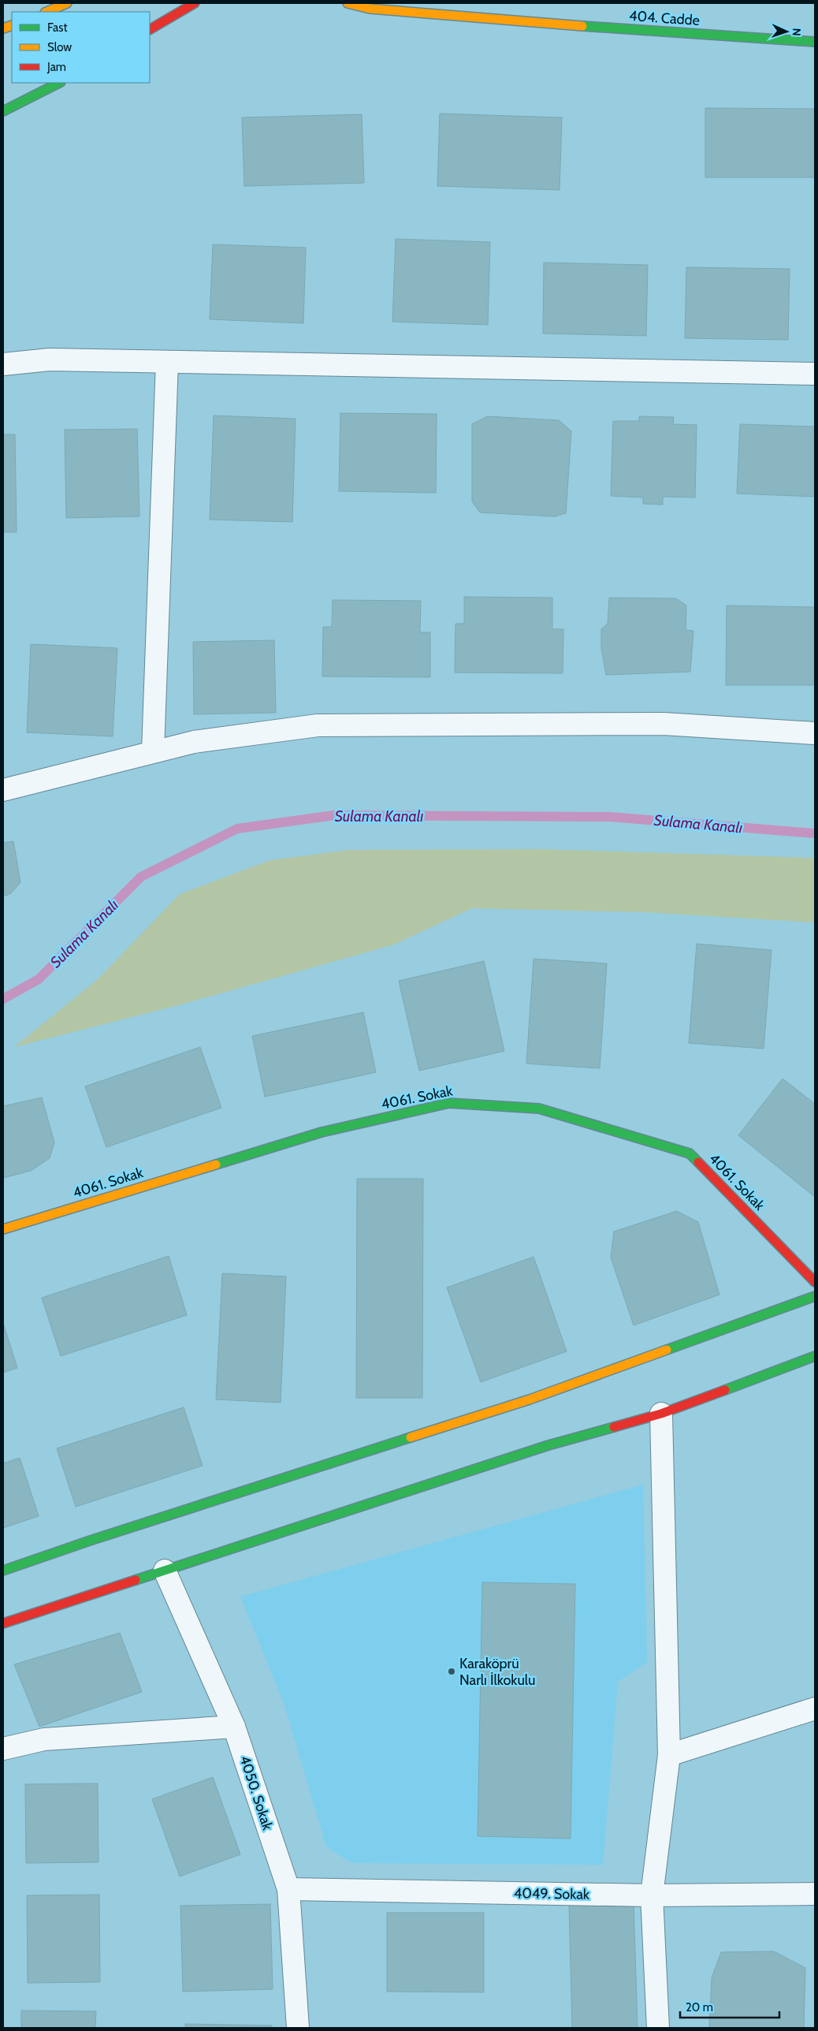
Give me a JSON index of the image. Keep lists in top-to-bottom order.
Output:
{
  "streets": {
    "main road": ["404. Cadde", "4061. Sokak"],
    "street": ["4050. Sokak", "4049. Sokak"]
  },
  "crossings": [
    ["4050. Sokak", "4049. Sokak"]
  ],
  "water": ["Sulama Kanalı"],
  "places": ["Karaköprü Narlı İlkokulu"],
  "legend": ["Fast", "Slow", "Jam"],
  "scale_bar": "20 m",
  "north": "right"
}
